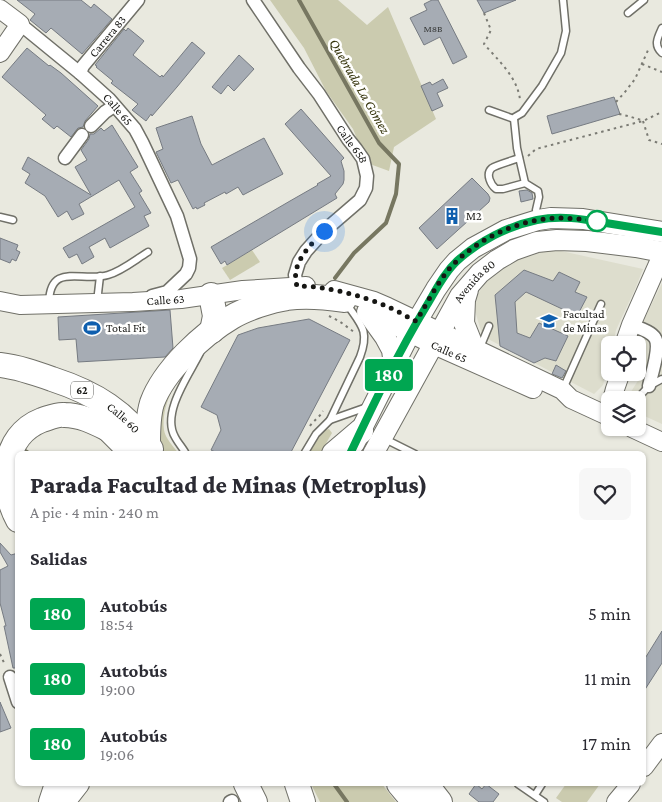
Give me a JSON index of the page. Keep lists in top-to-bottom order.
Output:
{
  "streets": {
    "highway": ["62", "Calle 60"],
    "main road": ["Calle 65", "Avenida 80", "Calle 63"],
    "street": ["Carrera 83", "Calle 65B"]
  },
  "crossings": [
    ["Carrera 83", "Calle 65"],
    ["Calle 65", "Avenida 80"],
    ["Calle 65", "Calle 63"],
    ["Calle 65B", "Calle 63"]
  ],
  "water": ["Quebrada La Gómez"],
  "places": {
    "building": ["M2"],
    "school or university": ["Facultad de Minas"],
    "sports": ["Total Fit"]
  },
  "lines": ["bus line 180"],
  "house_numbers": ["M8B"],
  "page": {
    "on_map": "180",
    "heading": [
      ["Parada Facultad de Minas (Metroplus)", "A pie · 4 min · 240 m"],
      "Salidas"
    ],
    "list": [
      {
        "mark": "180",
        "name": "Autobús",
        "note": "18:54",
        "value": "5 min"
      },
      {
        "mark": "180",
        "name": "Autobús",
        "note": "19:00",
        "value": "11 min"
      },
      {
        "mark": "180",
        "name": "Autobús",
        "note": "19:06",
        "value": "17 min"
      }
    ]
  }
}
